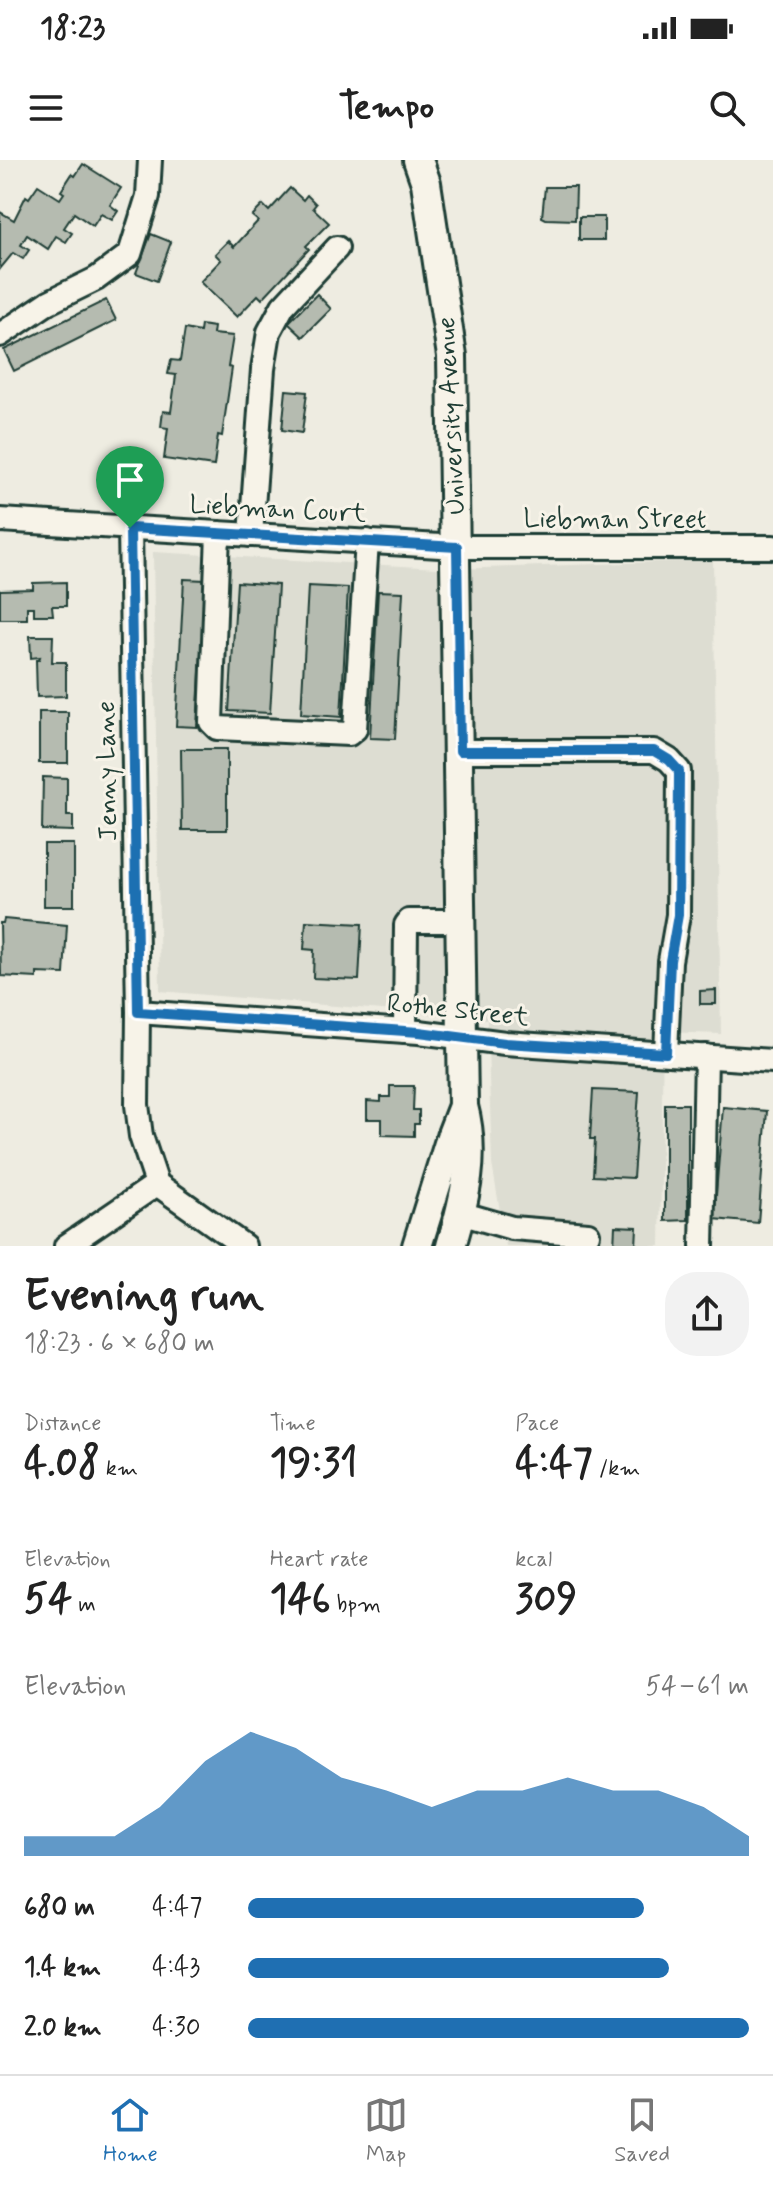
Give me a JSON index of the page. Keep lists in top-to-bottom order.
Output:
{
  "streets": {
    "main road": ["University Avenue"],
    "street": [
      "Liebman Court",
      "Liebman Street",
      "Jenny Lane",
      "Rothe Street"
    ]
  },
  "crossings": [
    ["University Avenue", "Liebman Court"],
    ["University Avenue", "Liebman Street"],
    ["University Avenue", "Rothe Street"],
    ["Liebman Court", "Liebman Street"],
    ["Liebman Court", "Jenny Lane"],
    ["Jenny Lane", "Rothe Street"]
  ],
  "page": {
    "status": "18:23",
    "header": "Tempo",
    "heading": ["Evening run", "18:23 · 6 × 680 m"],
    "stats": [
      ["Distance", "4.08 km"],
      ["Time", "19:31"],
      ["Pace", "4:47 /km"],
      ["Elevation", "54 m"],
      ["Heart rate", "146 bpm"],
      ["kcal", "309"]
    ],
    "chart": ["Elevation", "54–61 m"],
    "list": [
      {
        "name": "680 m",
        "note": "4:47"
      },
      {
        "name": "1.4 km",
        "note": "4:43"
      },
      {
        "name": "2.0 km",
        "note": "4:30"
      }
    ],
    "tabs": ["Home", "Map", "Saved"]
  }
}
